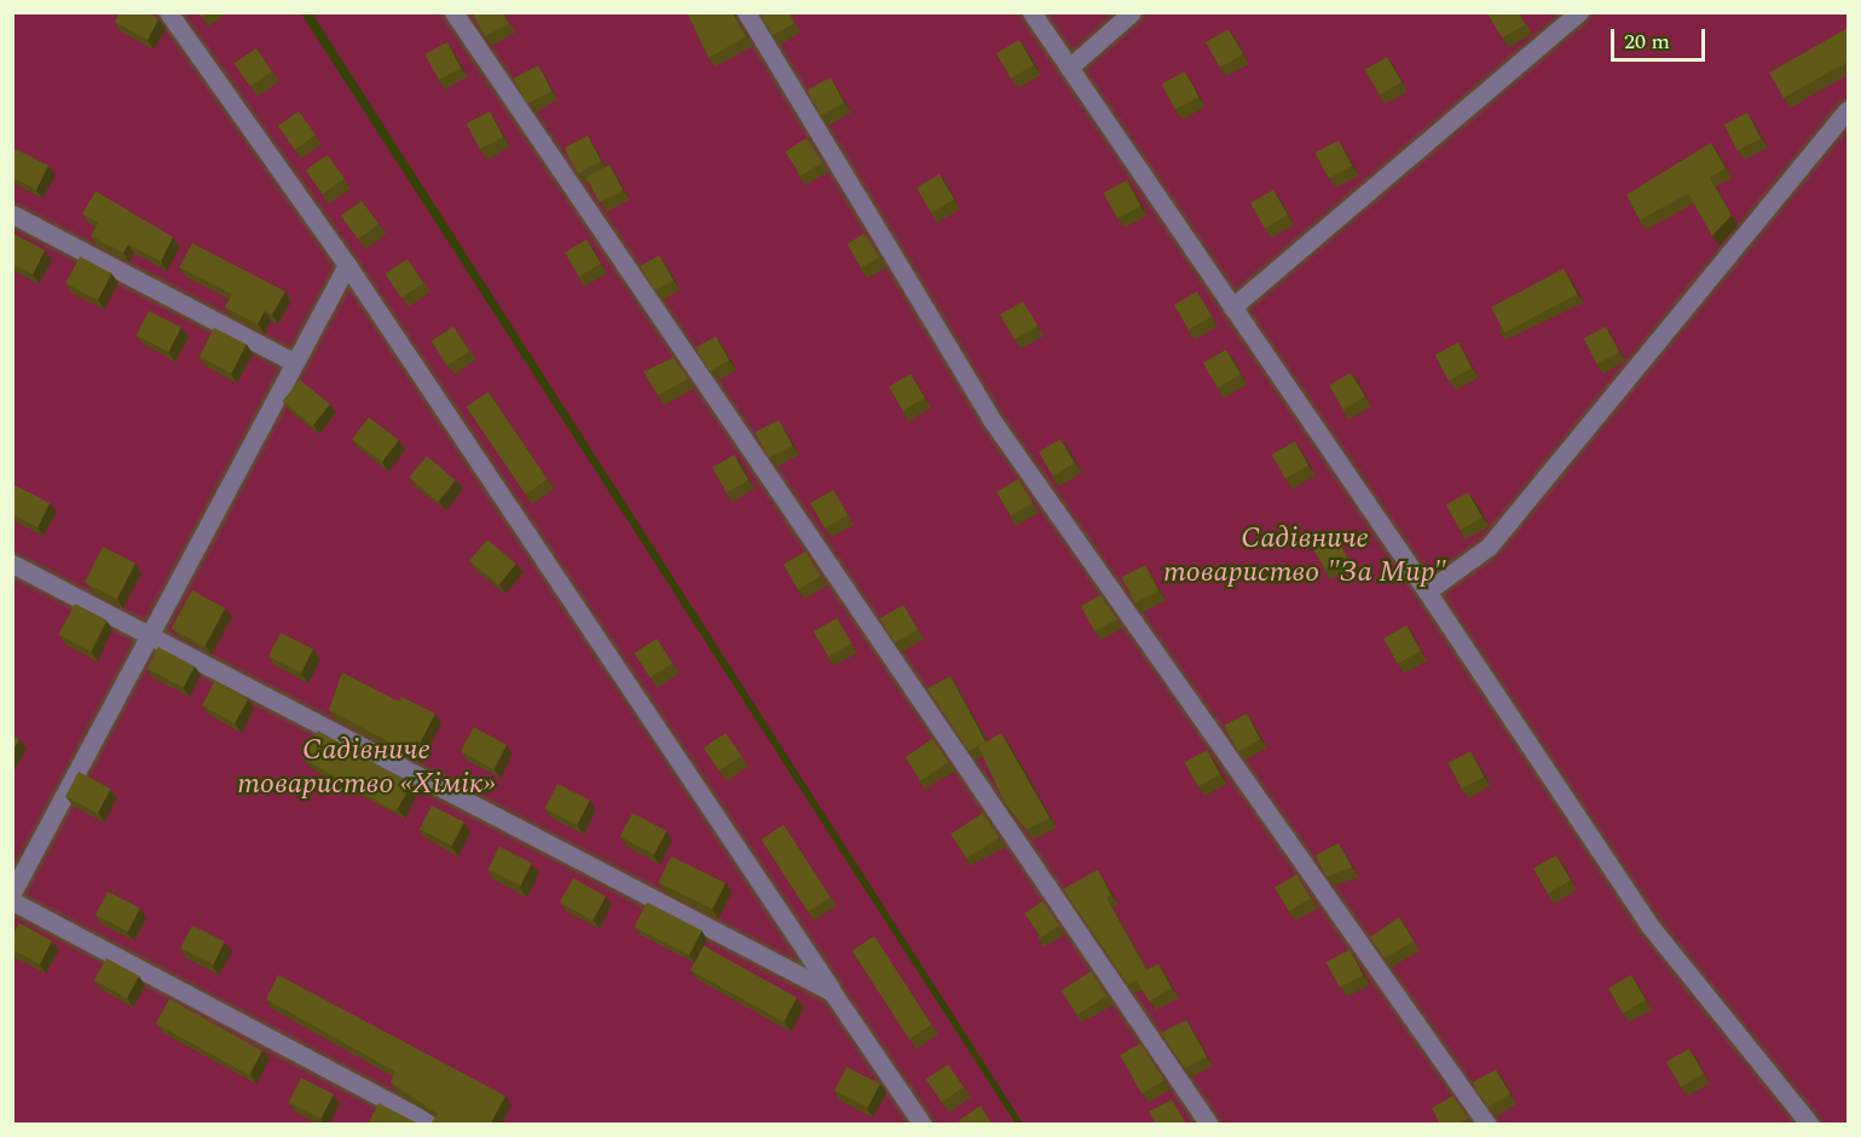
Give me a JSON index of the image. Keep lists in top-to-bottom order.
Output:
{
  "parks": ["Садівниче товариство \"За Мир\"", "Садівниче товариство «Хімік»"],
  "scale_bar": "20 m"
}
